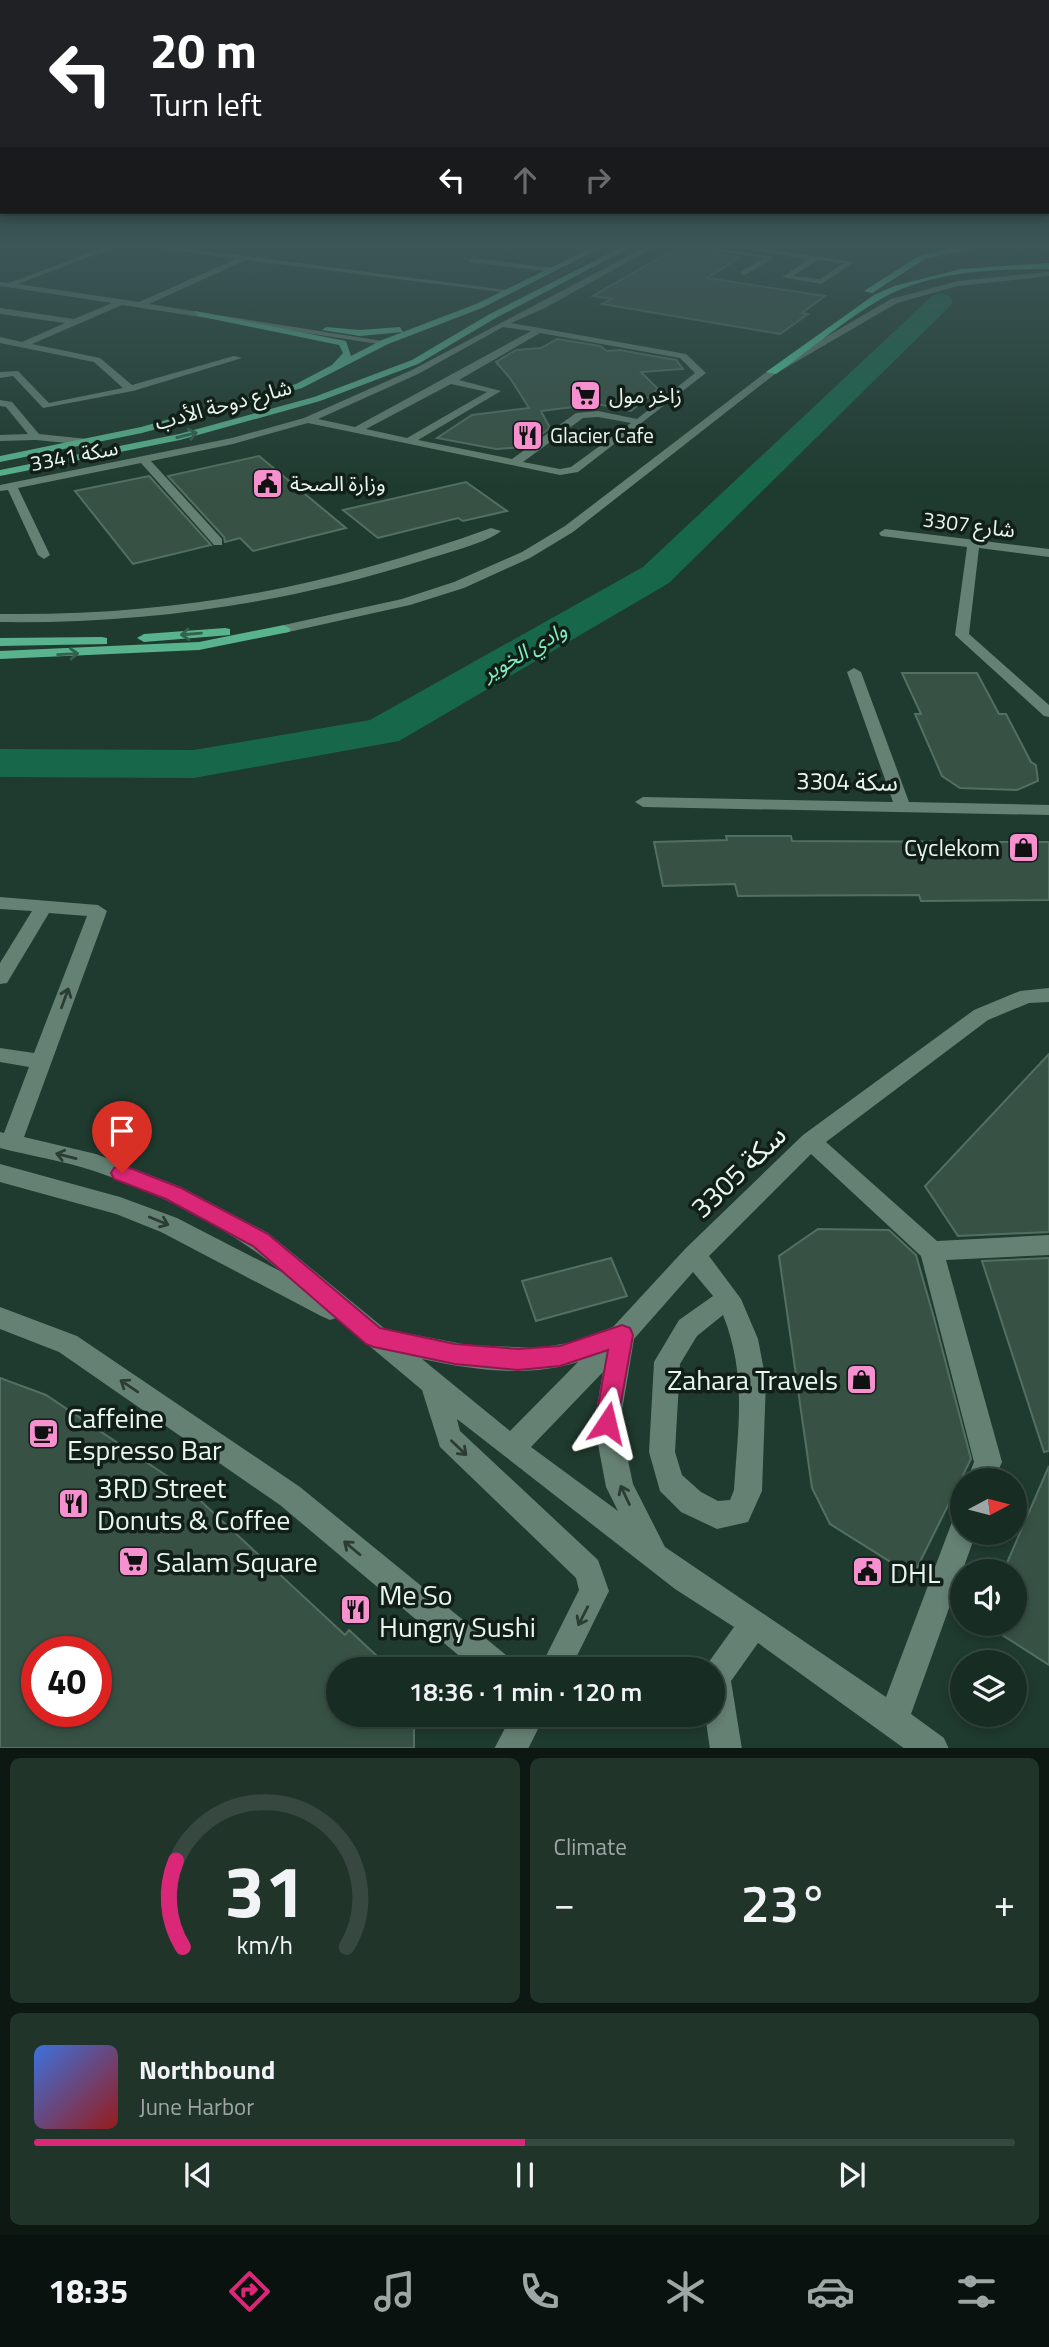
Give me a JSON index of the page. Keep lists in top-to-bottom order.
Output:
{
  "streets": {
    "main road": ["شارع دوحة الأدب"],
    "street": [
      "سكة 3341",
      "3307 شارع",
      "سكة 3304",
      "3305 سكة"
    ]
  },
  "water": ["وادي الخوير"],
  "places": {
    "supermarket": ["زاخر مول", "Salam Square"],
    "restaurant": ["Glacier Cafe", "3RD Street Donuts & Coffee", "Me So Hungry Sushi"],
    "public building": ["وزارة الصحة", "DHL"],
    "shop": ["Cyclekom", "Zahara Travels"],
    "cafe": ["Caffeine Espresso Bar"]
  },
  "north": "right",
  "page": {
    "turn": ["20 m", "Turn left"],
    "limit": "40",
    "trip": "18:36 · 1 min · 120 m",
    "tile": "Climate",
    "heat": ["−", "23°", "+"],
    "song": ["Northbound", "June Harbor"],
    "tabs": "18:35",
    "gauge": ["31", "km/h"]
  }
}
